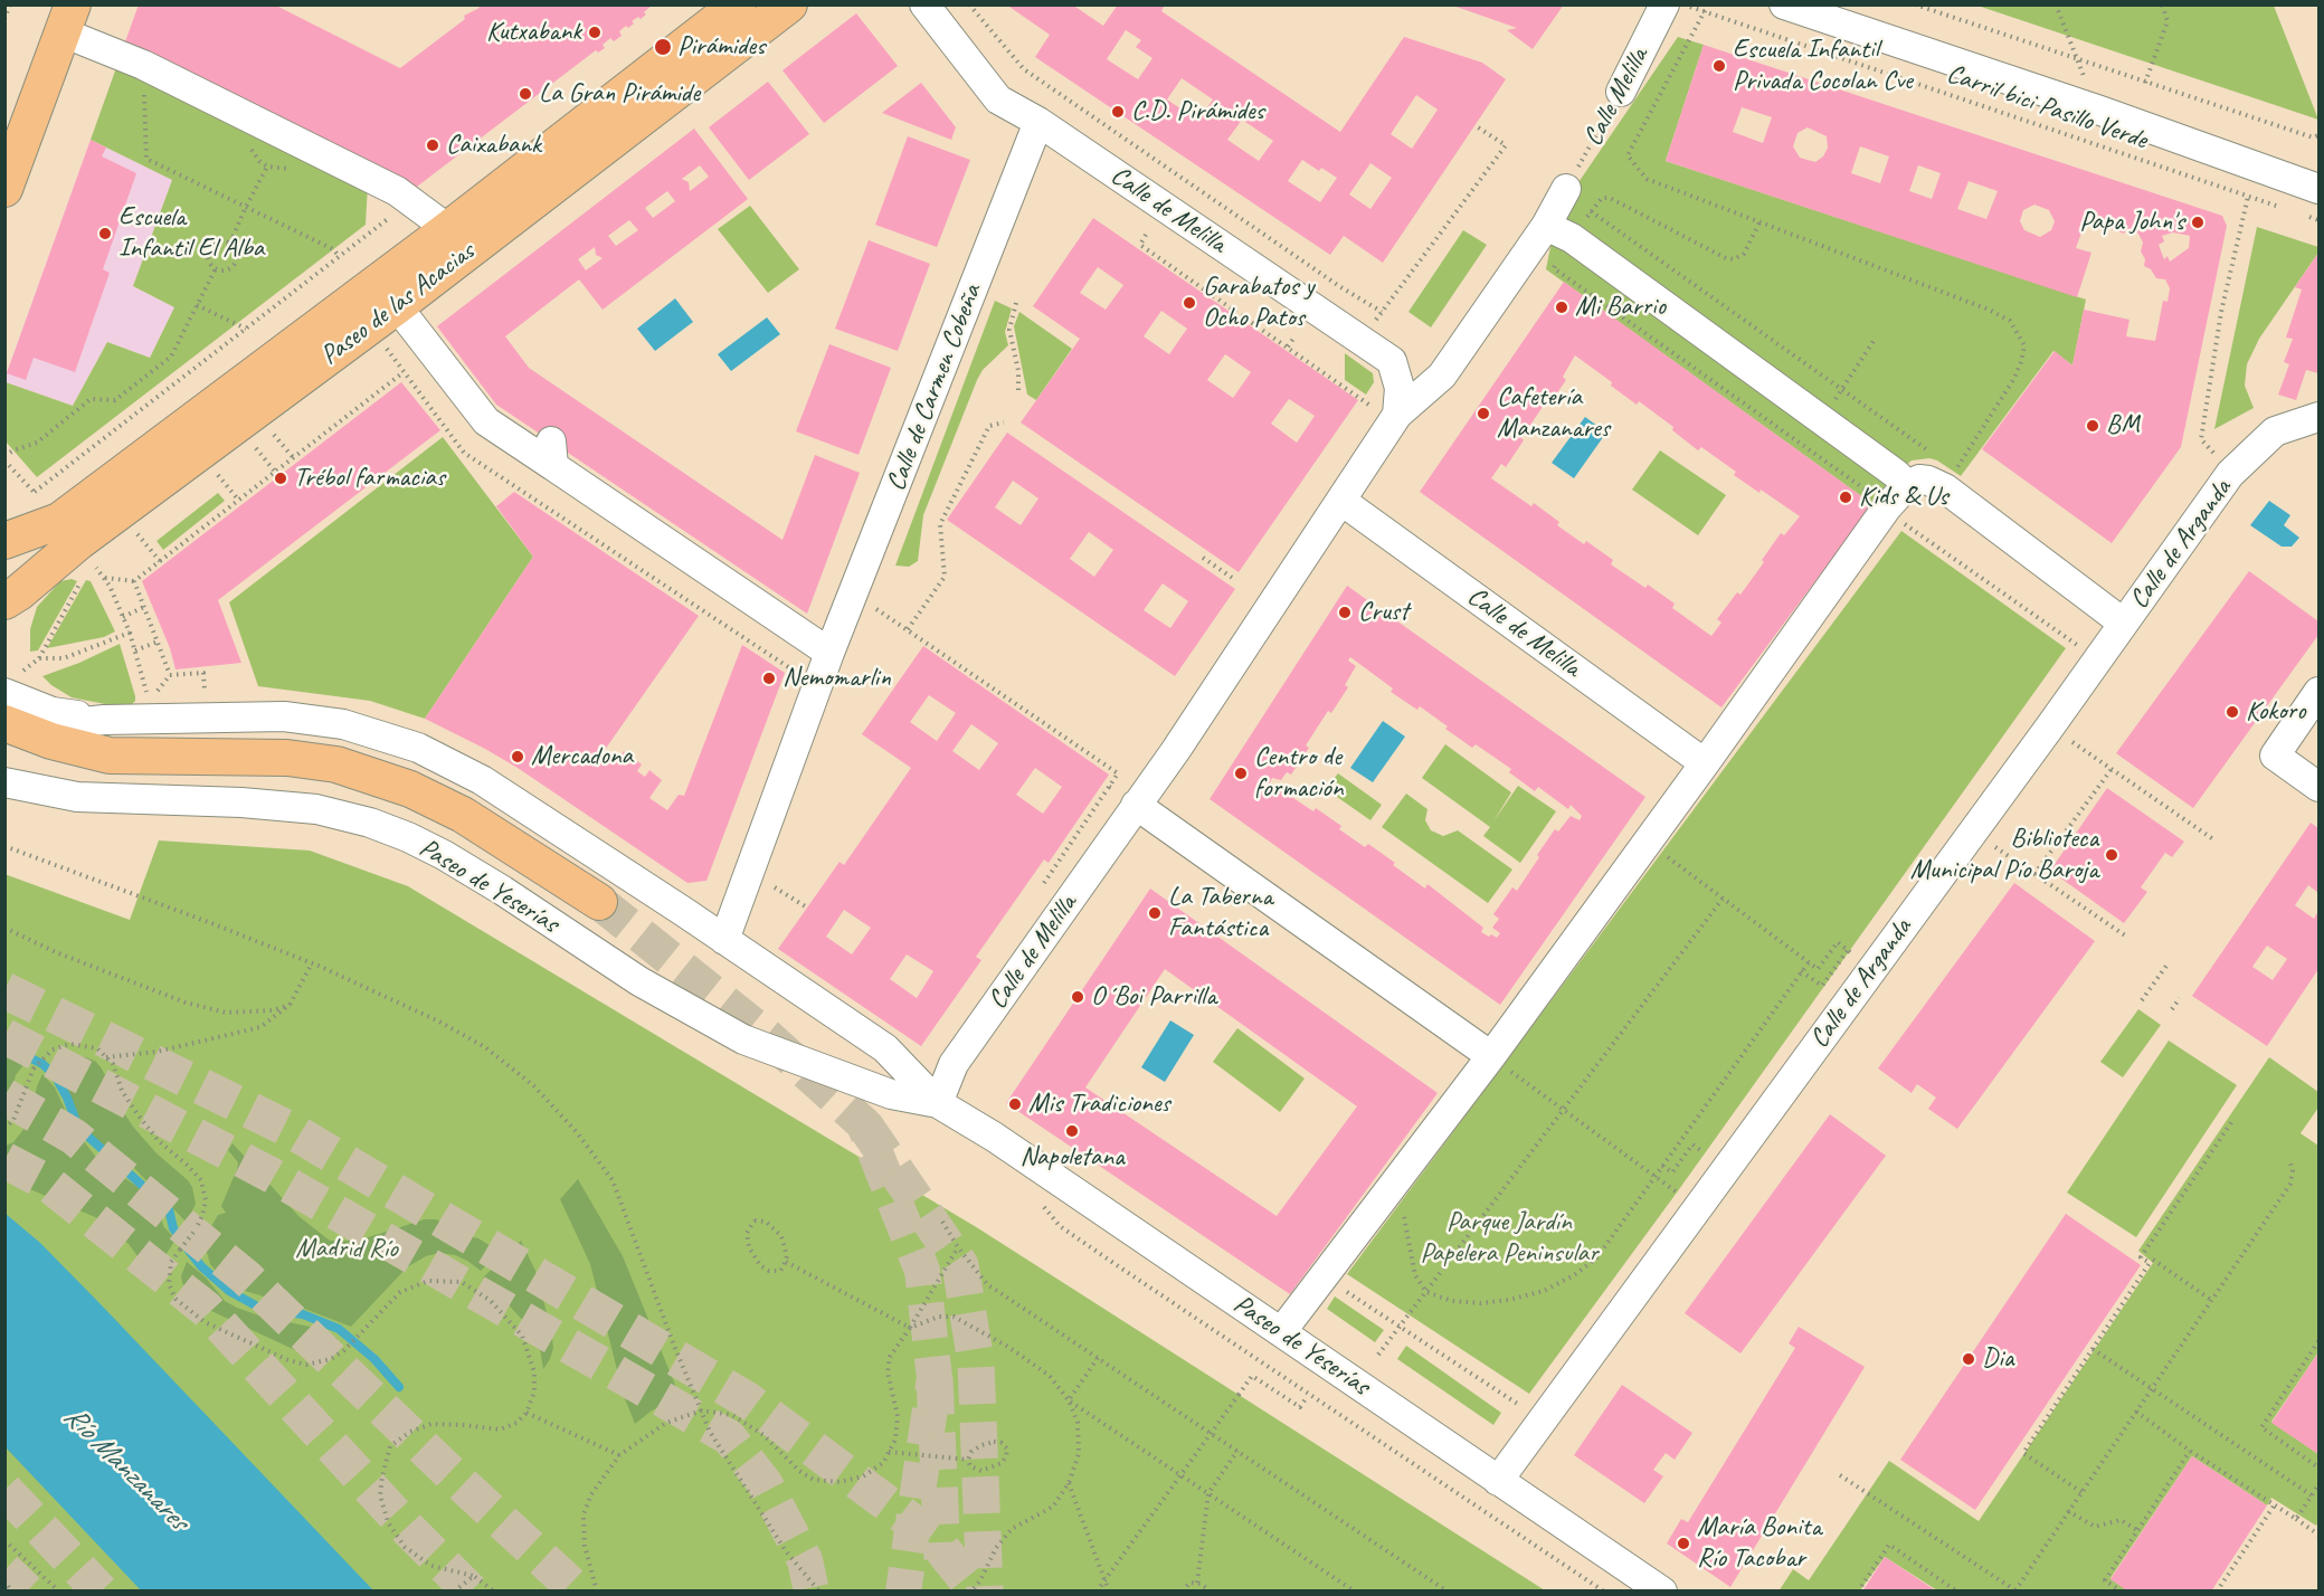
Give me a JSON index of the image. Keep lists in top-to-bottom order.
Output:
{
  "streets": {
    "main road": ["Paseo de las Acacias", "Paseo de Yeserías"],
    "street": [
      "Calle Melilla",
      "Calle de Melilla",
      "Calle de Carmen Cobeña",
      "Calle de Arganda"
    ],
    "path": ["Carril bici Pasillo Verde"]
  },
  "crossings": [
    ["Calle Melilla", "Calle de Melilla"],
    ["Calle de Melilla", "Calle de Carmen Cobeña"],
    ["Calle de Melilla", "Paseo de Yeserías"],
    ["Calle de Carmen Cobeña", "Paseo de Yeserías"],
    ["Calle de Arganda", "Paseo de Yeserías"]
  ],
  "water": ["Río Manzanares"],
  "parks": ["Parque Jardín Papelera Peninsular", "Madrid Río"],
  "places": [
    "Kutxabank",
    "Pirámides",
    "Escuela Infantil Privada Cocolan Cve",
    "La Gran Pirámide",
    "C.D. Pirámides",
    "Caixabank",
    "Papa John's",
    "Escuela Infantil El Alba",
    "Garabatos y Ocho Patos",
    "Mi Barrio",
    "Cafetería Manzanares",
    "BM",
    "Trébol farmacias",
    "Kids & Us",
    "Crust",
    "Nemomarlin",
    "Kokoro",
    "Mercadona",
    "Centro de formación",
    "Biblioteca Municipal Pío Baroja",
    "La Taberna Fantástica",
    "O´Boi Parrilla",
    "Mis Tradiciones",
    "Napoletana",
    "Dia",
    "María Bonita Río Tacobar"
  ]
}
